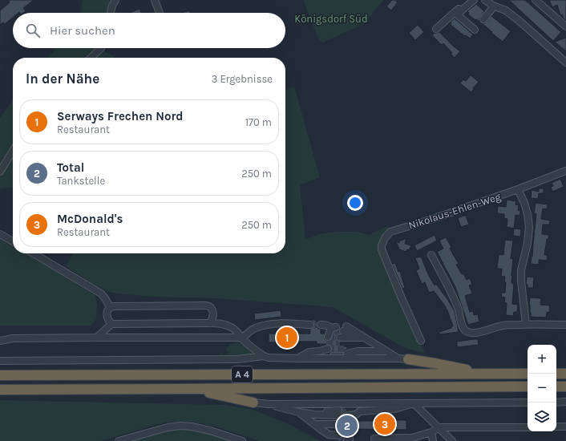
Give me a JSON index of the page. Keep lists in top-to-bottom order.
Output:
{
  "streets": {
    "highway": ["A 4"],
    "street": ["Nikolaus-Ehlen-Weg"]
  },
  "parks": ["Königsdorf Süd"],
  "page": {
    "search": "Hier suchen",
    "heading": ["In der Nähe", "3 Ergebnisse"],
    "list": [
      {
        "mark": "1",
        "name": "Serways Frechen Nord",
        "note": "Restaurant",
        "value": "170 m"
      },
      {
        "mark": "2",
        "name": "Total",
        "note": "Tankstelle",
        "value": "250 m"
      },
      {
        "mark": "3",
        "name": "McDonald's",
        "note": "Restaurant",
        "value": "250 m"
      }
    ],
    "pins": ["1", "3", "2"],
    "map_buttons": ["+", "−"]
  }
}
